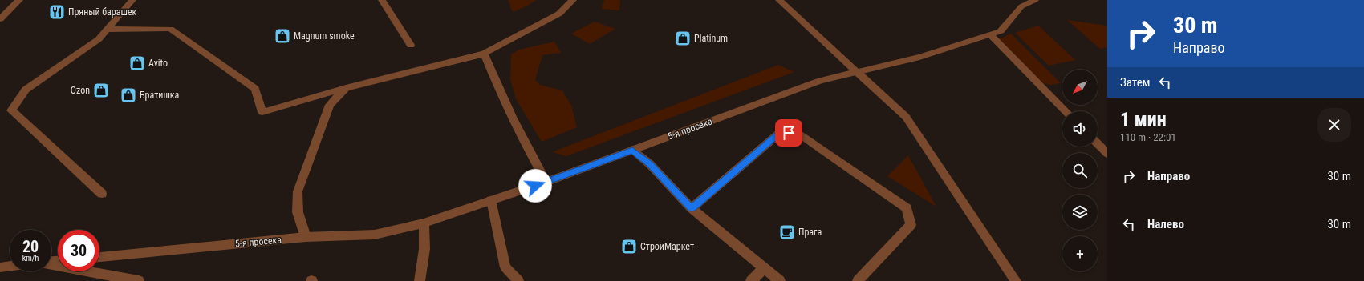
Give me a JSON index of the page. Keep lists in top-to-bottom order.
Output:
{
  "streets": {
    "street": ["5-я просека"]
  },
  "places": {
    "restaurant": ["Пряный барашек"],
    "shop": [
      "Magnum smoke",
      "Platinum",
      "Avito",
      "Ozon",
      "Братишка",
      "СтройМаркет"
    ],
    "cafe": ["Прага"]
  },
  "north": "bottom left",
  "page": {
    "turn": ["30 m", "Направо"],
    "then": "Затем",
    "map_buttons": "+",
    "heading": ["1 мин", "110 m · 22:01"],
    "list": [
      {
        "name": "Направо",
        "value": "30 m"
      },
      {
        "name": "Налево",
        "value": "30 m"
      }
    ],
    "speed": "20 km/h",
    "limit": "30"
  }
}
